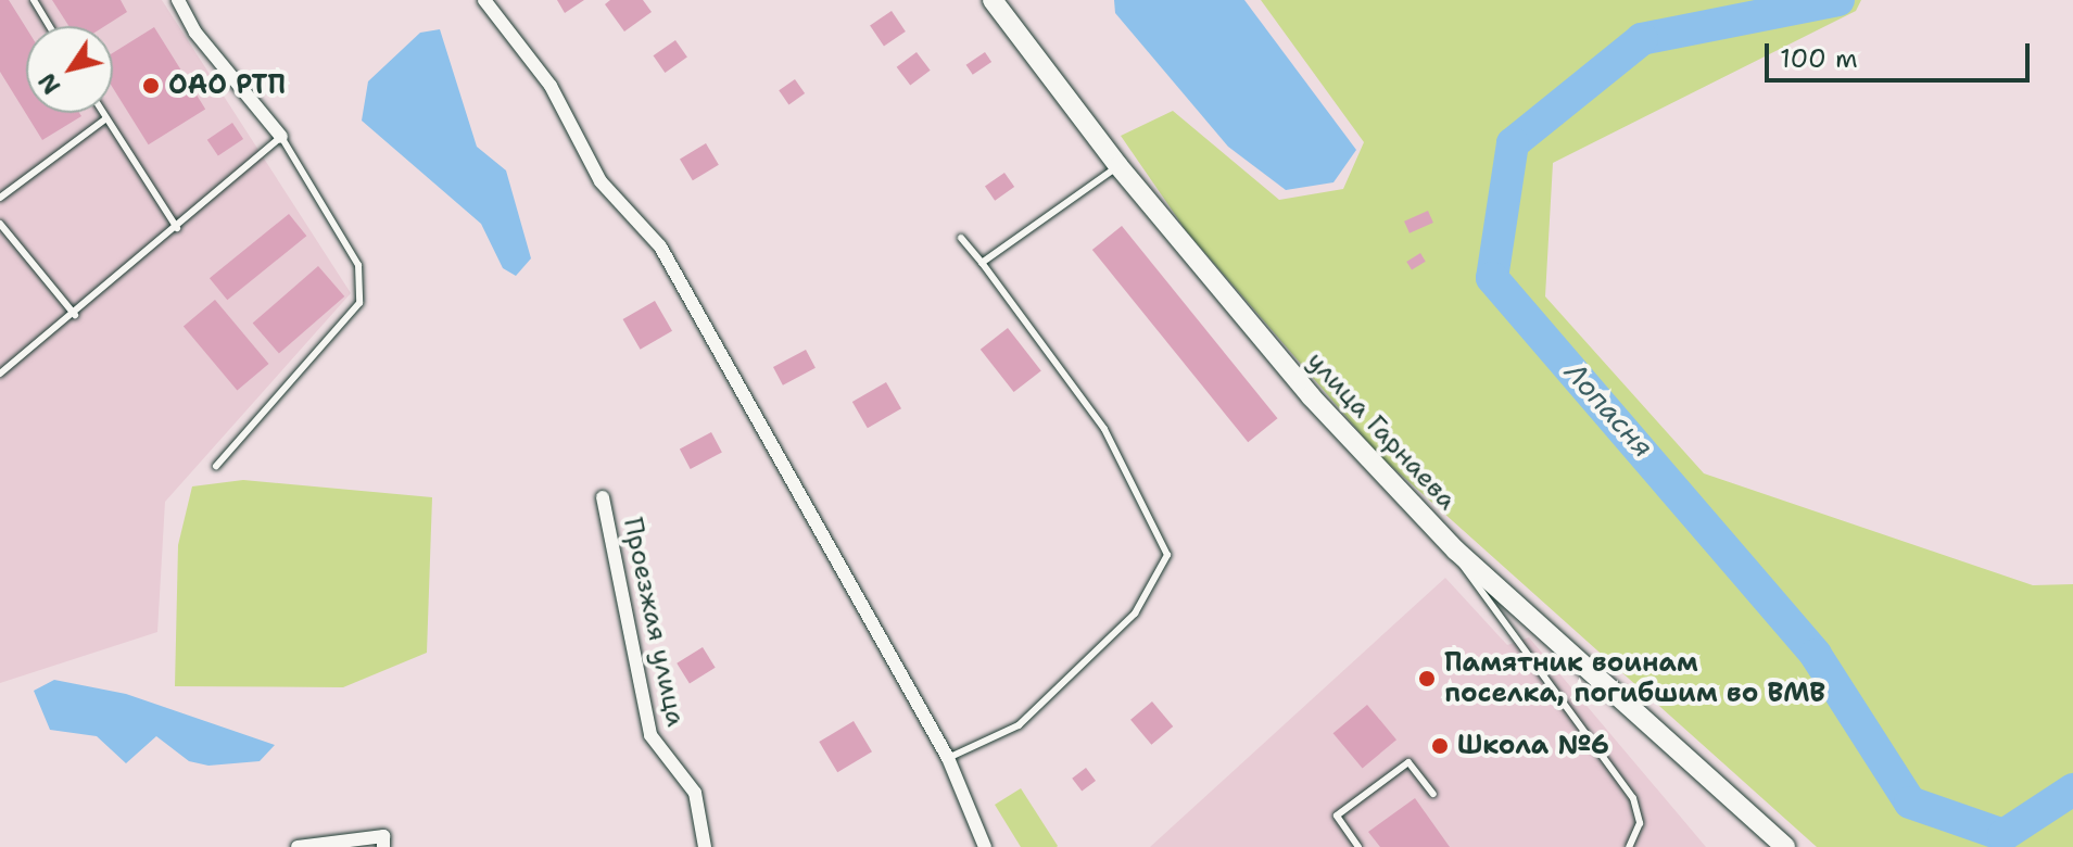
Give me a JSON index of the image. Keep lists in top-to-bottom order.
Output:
{
  "streets": {
    "street": ["улица Гарнаева", "Проезжая улица"]
  },
  "water": ["Лопасня"],
  "places": ["ОАО РТП", "Памятник воинам поселка, погибшим во ВМВ", "Школа №6"],
  "scale_bar": "100 m",
  "north": "bottom left"
}
